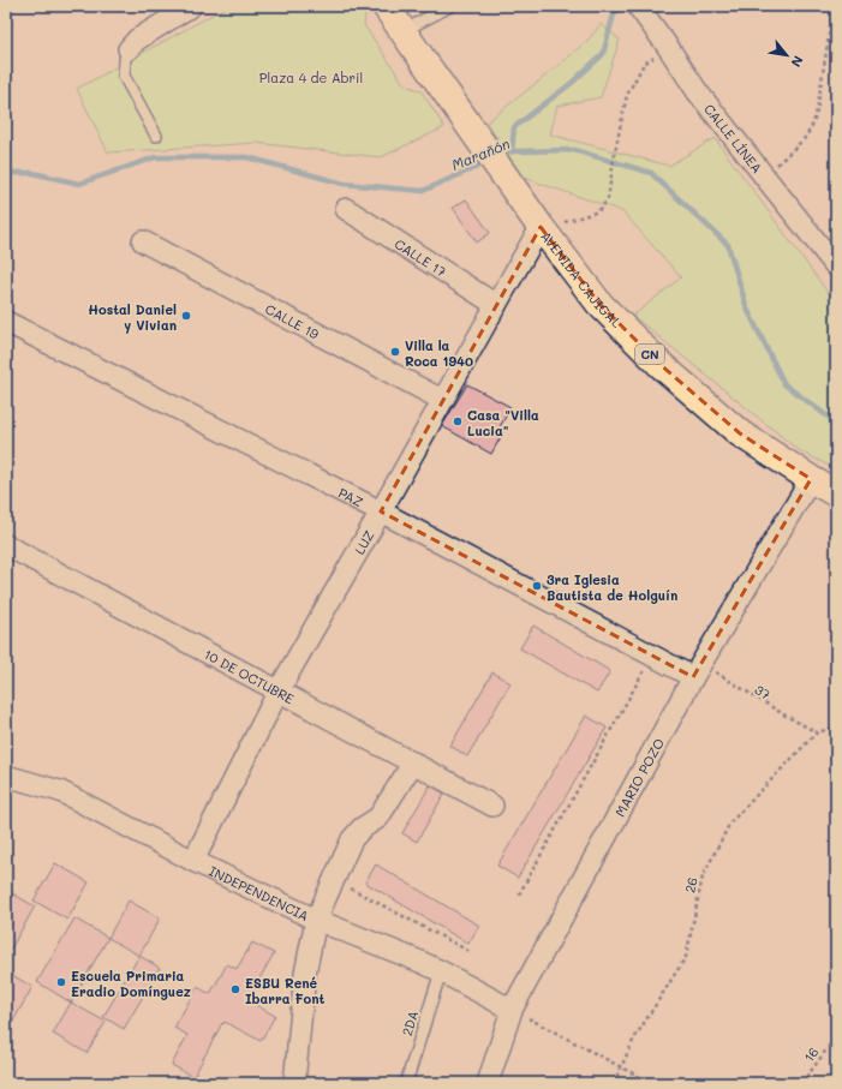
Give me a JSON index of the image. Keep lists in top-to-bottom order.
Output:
{
  "streets": {
    "main road": ["AVENIDA CAJIGAL", "CN"],
    "street": [
      "CALLE LÍNEA",
      "CALLE 17",
      "CALLE 19",
      "PAZ",
      "LUZ",
      "10 DE OCTUBRE",
      "MARIO POZO",
      "INDEPENDENCIA"
    ],
    "lane": ["2DA"],
    "path": ["37", "26", "16"]
  },
  "crossings": [
    ["CALLE 17", "LUZ"],
    ["AVENIDA CAJIGAL", "LUZ"],
    ["AVENIDA CAJIGAL", "MARIO POZO"],
    ["CALLE 19", "LUZ"],
    ["PAZ", "LUZ"],
    ["PAZ", "37"],
    ["PAZ", "MARIO POZO"],
    ["LUZ", "10 DE OCTUBRE"],
    ["LUZ", "INDEPENDENCIA"],
    ["37", "MARIO POZO"],
    ["37", "26"],
    ["MARIO POZO", "INDEPENDENCIA"],
    ["INDEPENDENCIA", "2DA"]
  ],
  "water": ["Marañón"],
  "parks": ["Plaza 4 de Abril"],
  "places": [
    "Hostal Daniel y Vivian",
    "Villa la Roca 1940",
    "Casa \"Villa Lucia\"",
    "3ra Iglesia Bautista de Holguín",
    "Escuela Primaria Eradio Domínguez",
    "ESBU René Ibarra Font"
  ],
  "north": "bottom right"
}
